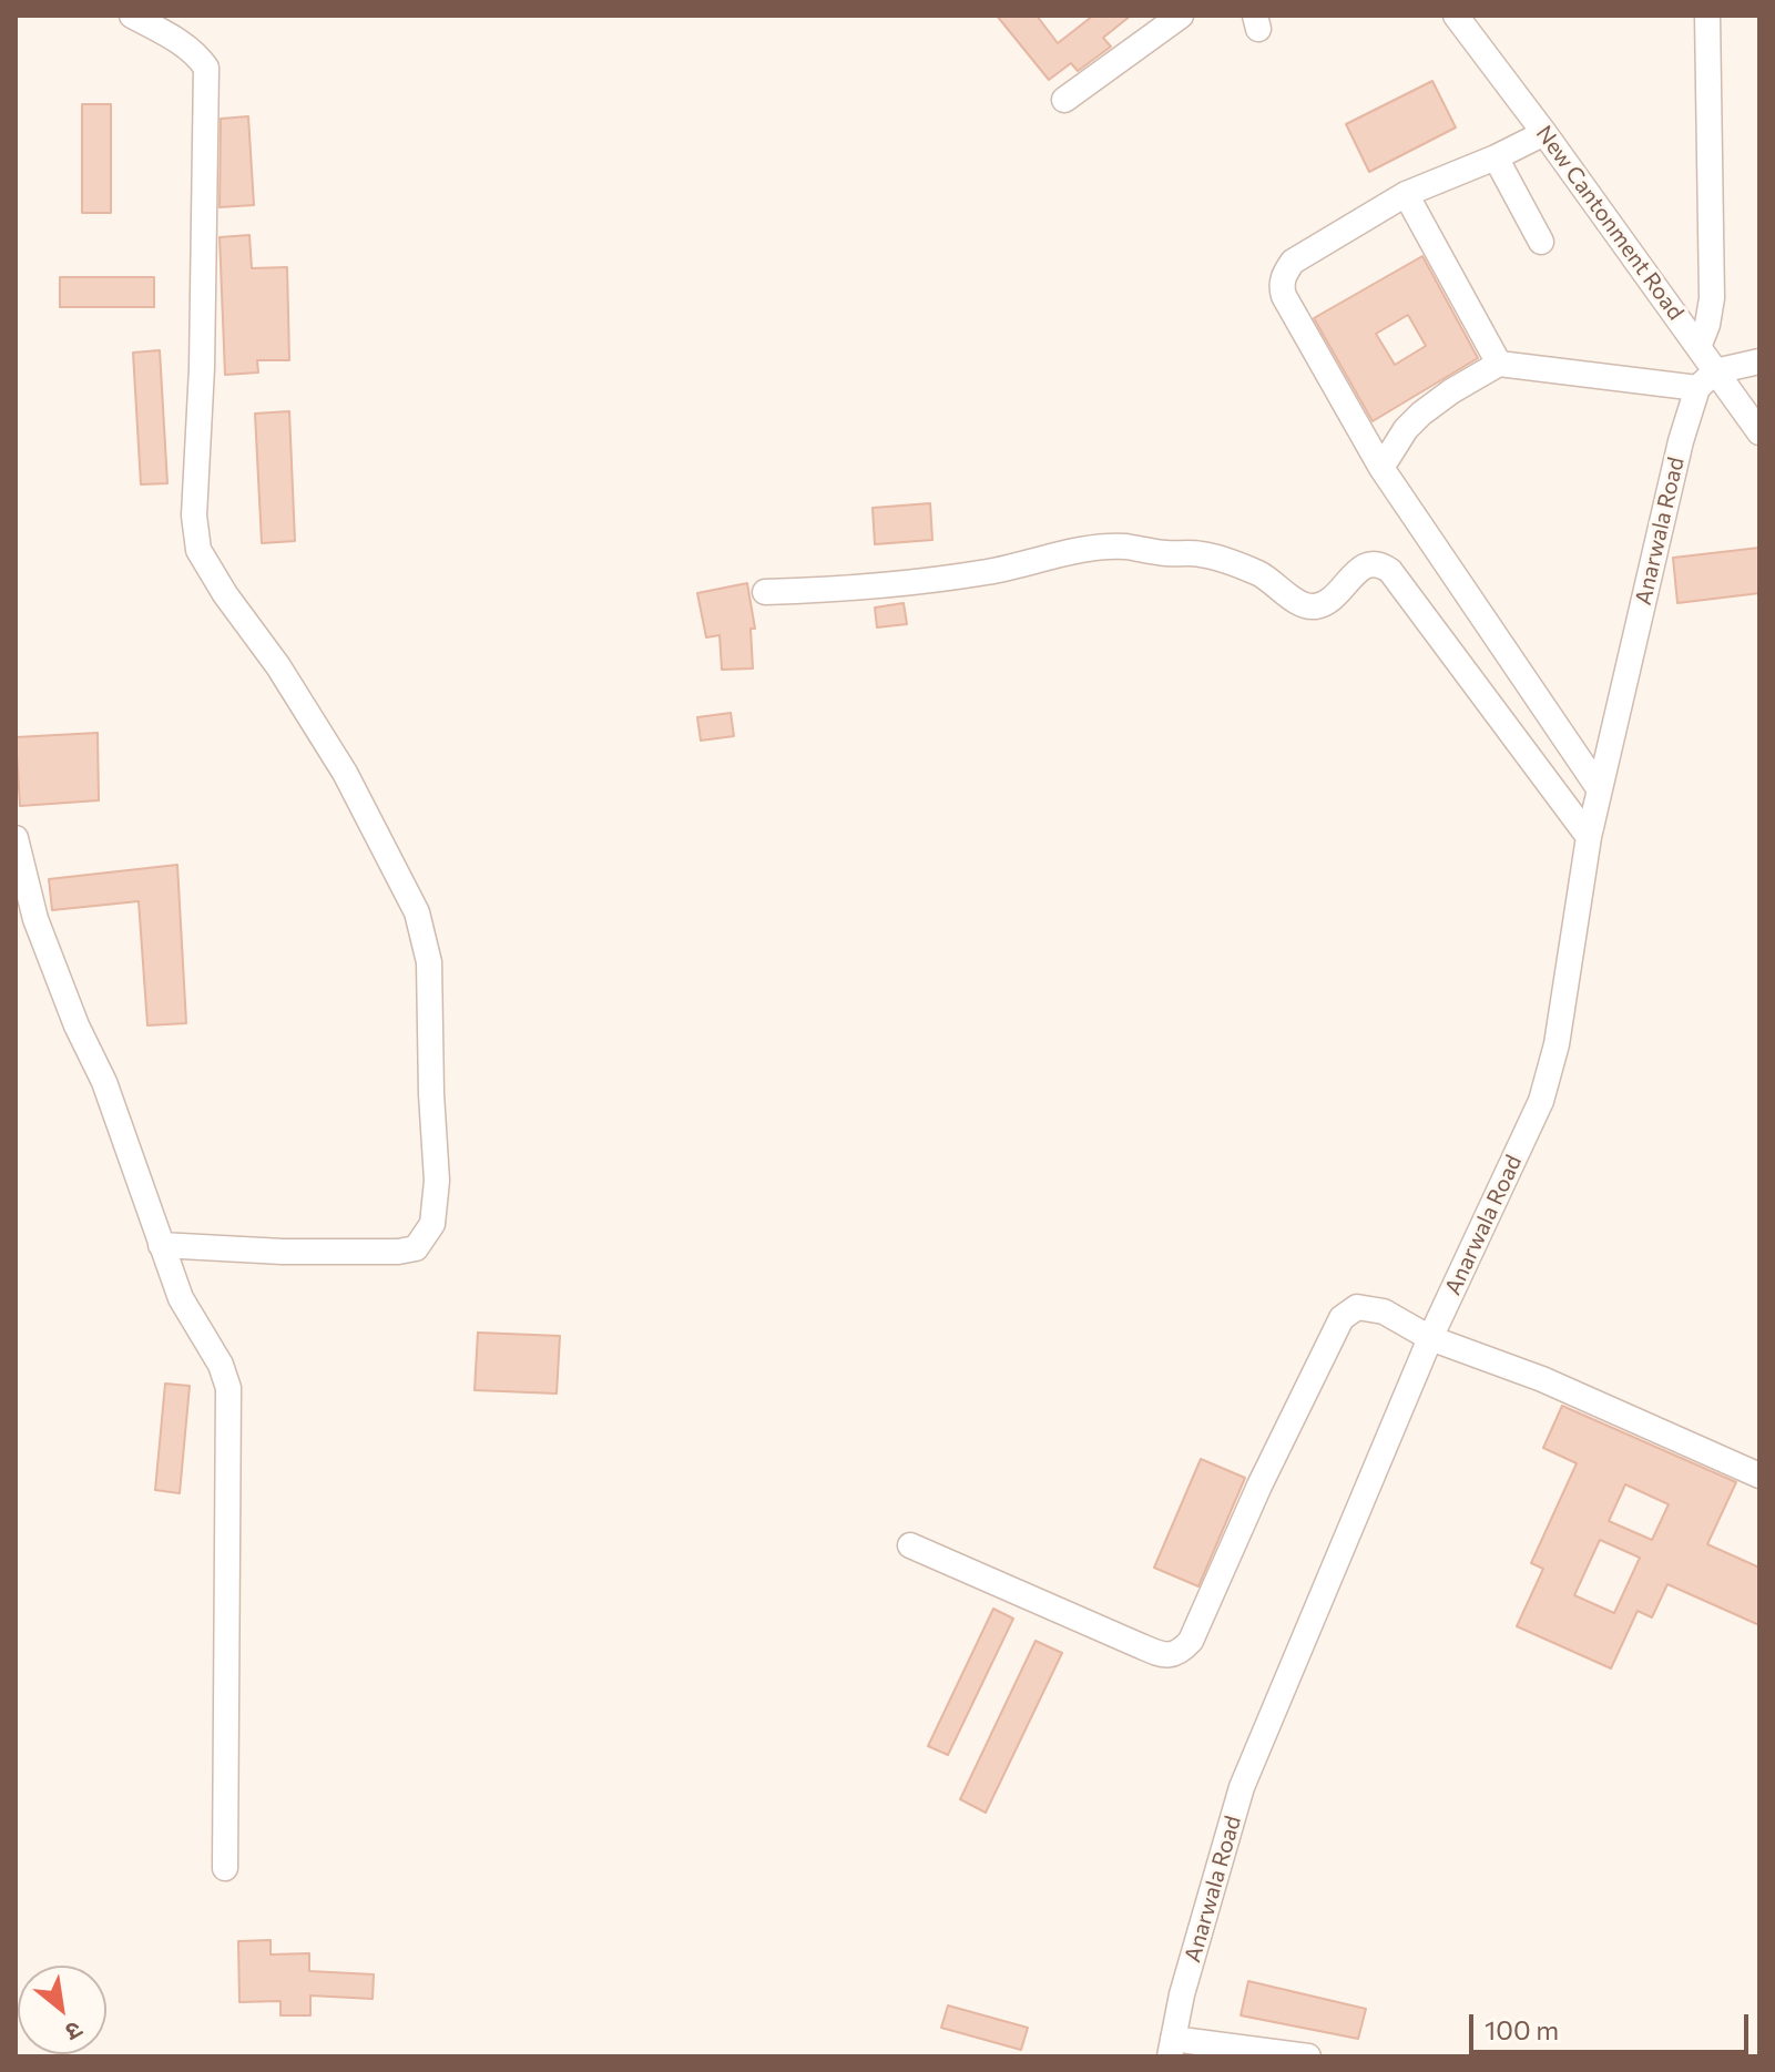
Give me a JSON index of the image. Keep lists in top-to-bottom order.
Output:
{
  "streets": {
    "street": ["New Cantonment Road", "Anarwala Road"]
  },
  "crossings": [
    ["New Cantonment Road", "Anarwala Road"]
  ],
  "scale_bar": "100 m",
  "north": "bottom right"
}
